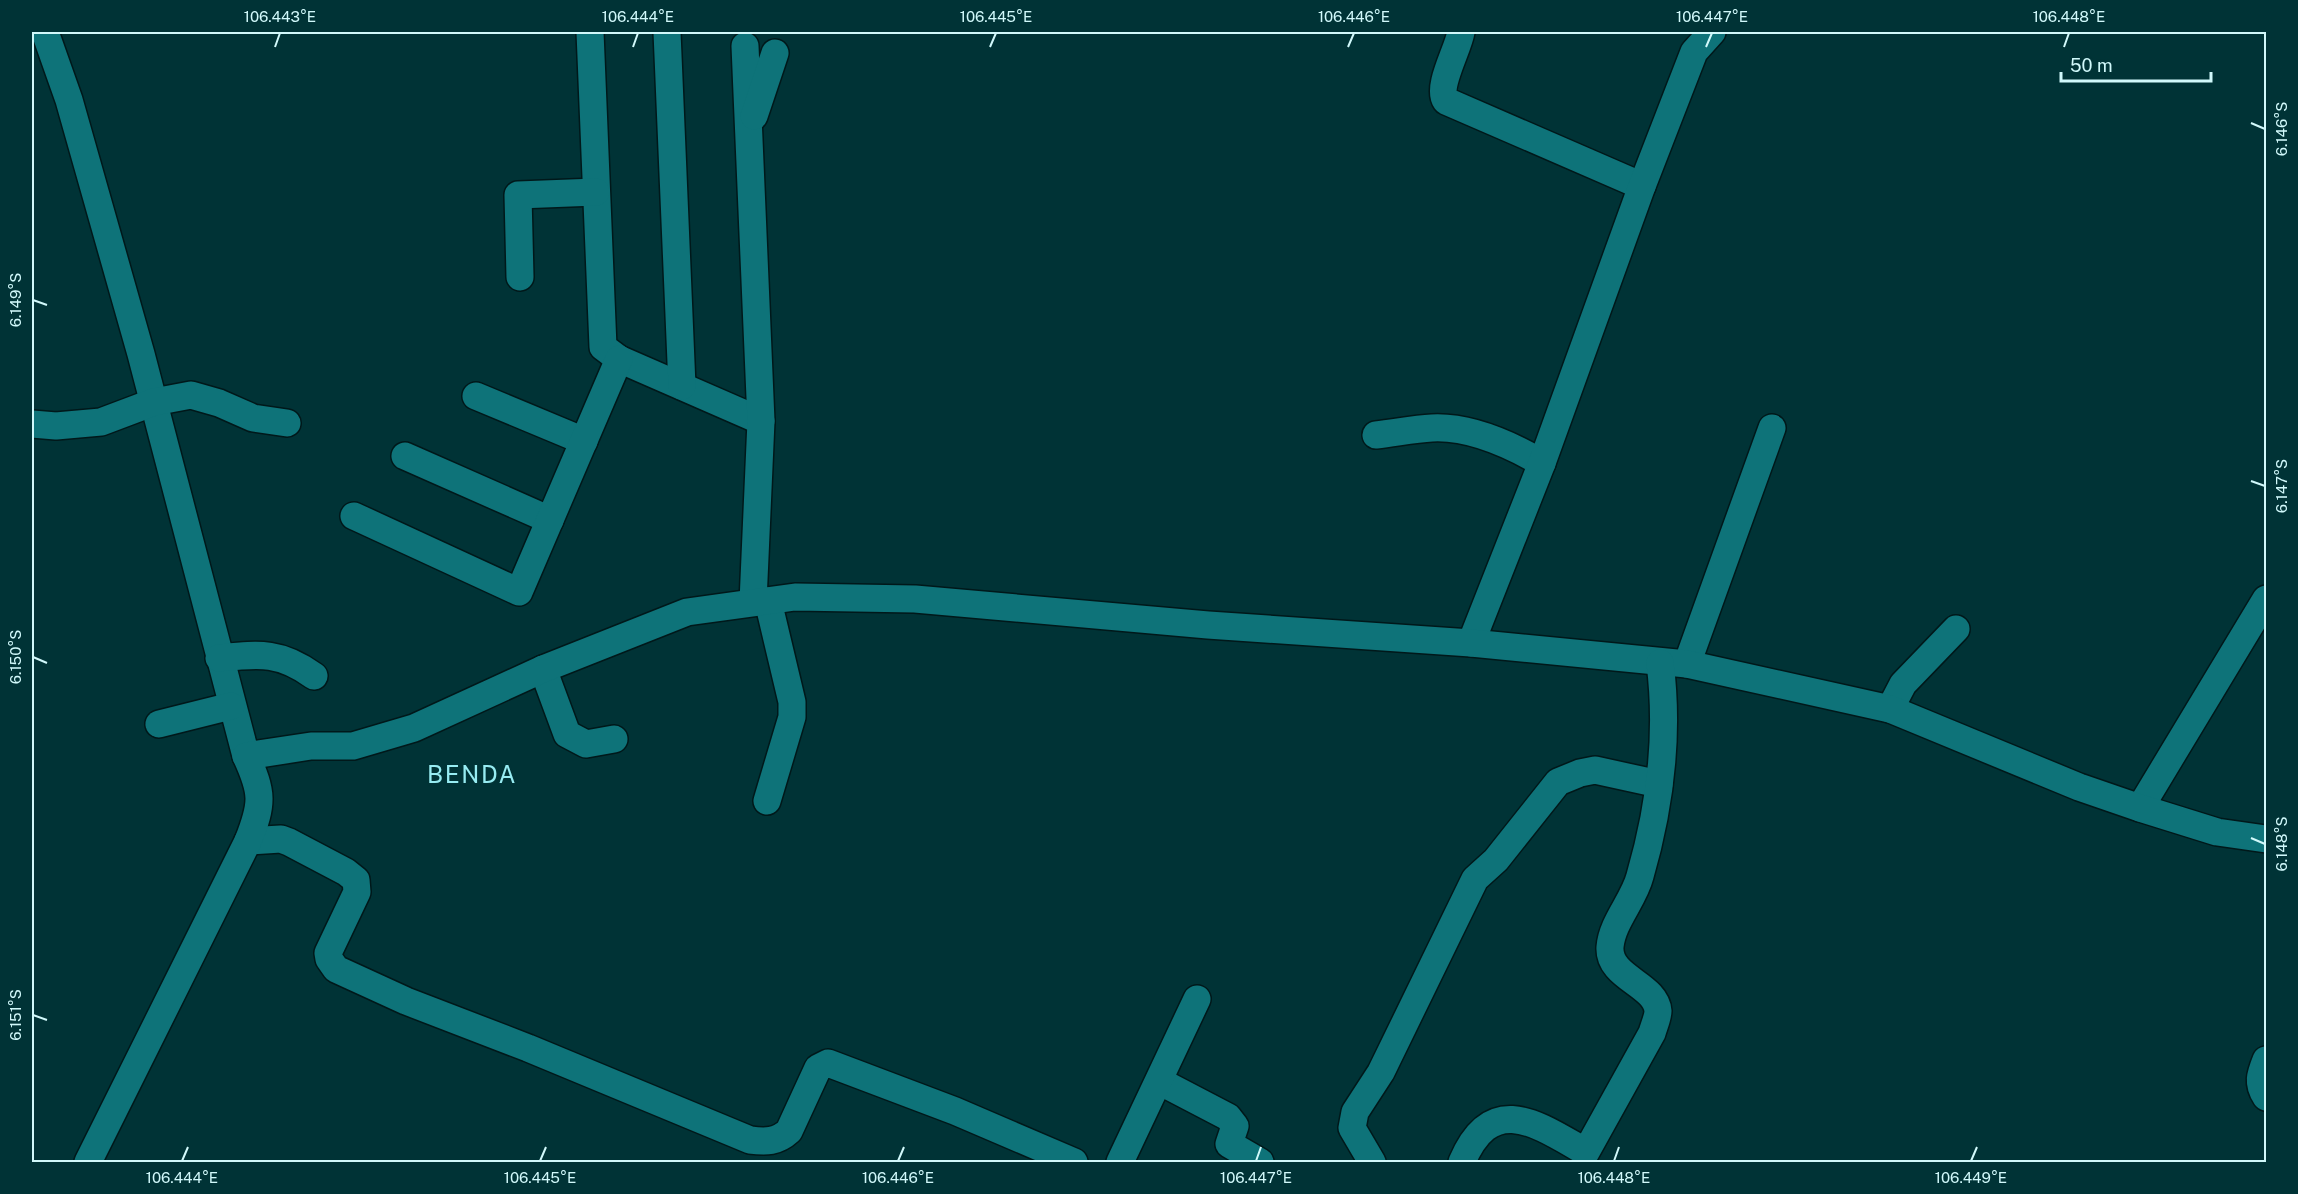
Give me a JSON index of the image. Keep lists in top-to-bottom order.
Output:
{
  "districts": ["BENDA"],
  "scale_bar": "50 m",
  "coordinates": [
    "106.443°E",
    "106.444°E",
    "106.445°E",
    "106.446°E",
    "106.447°E",
    "106.448°E",
    "6.146°S",
    "6.149°S",
    "6.147°S",
    "6.150°S",
    "6.148°S",
    "6.151°S",
    "106.449°E"
  ]
}
